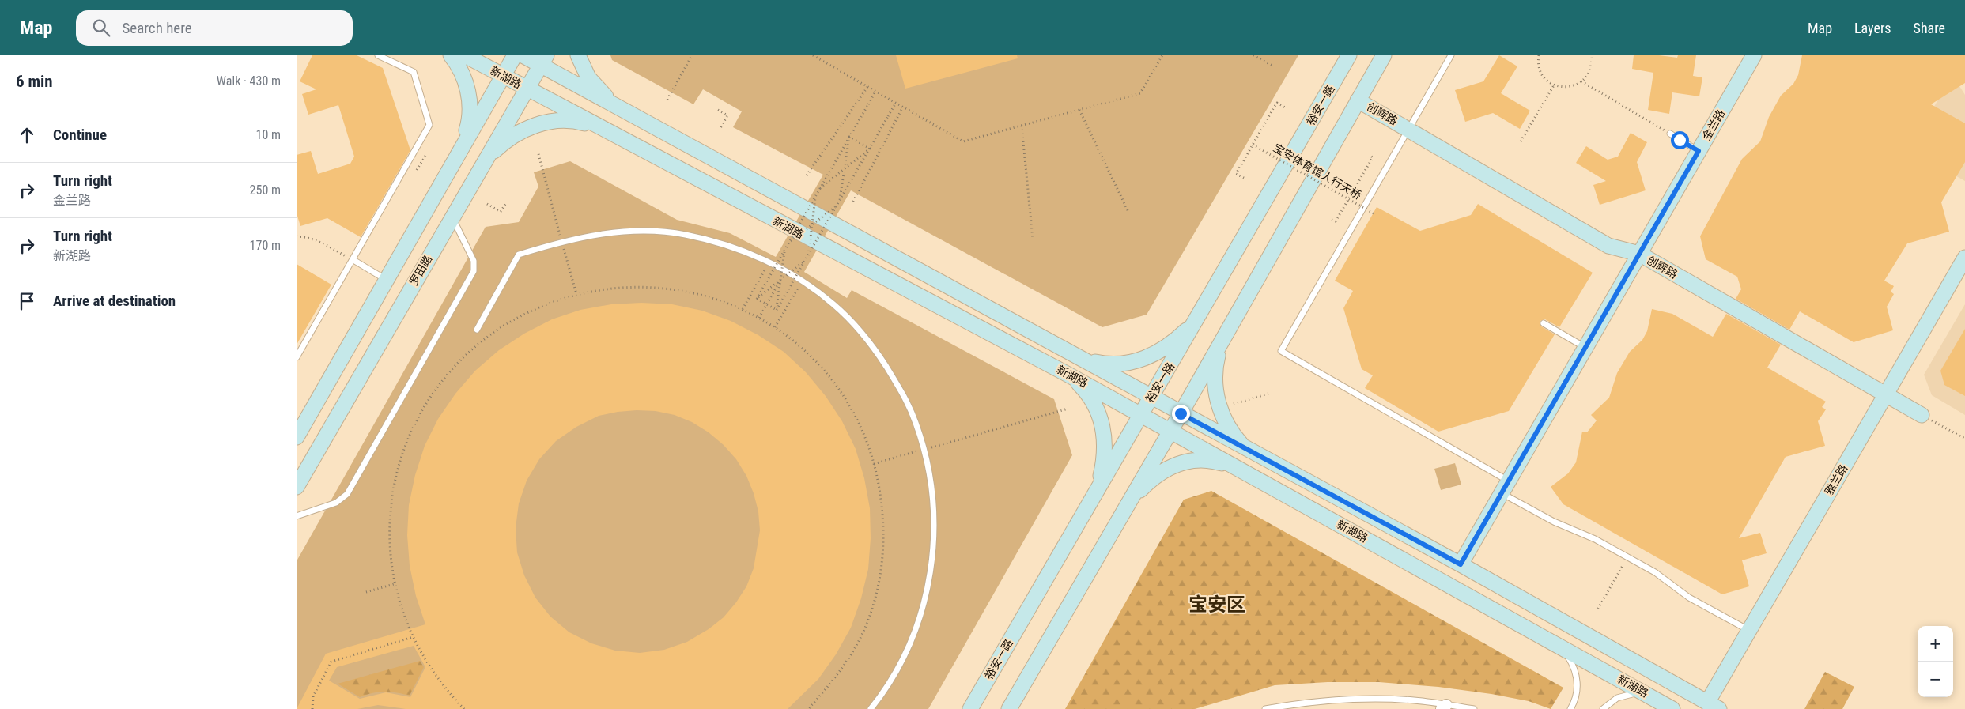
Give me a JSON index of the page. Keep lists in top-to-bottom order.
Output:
{
  "streets": {
    "main road": [
      "新湖路",
      "裕安一路",
      "创辉路",
      "金兰路",
      "罗田路",
      "雅兰路"
    ],
    "path": ["宝安体育馆人行天桥"]
  },
  "crossings": [
    ["新湖路", "裕安一路"],
    ["新湖路", "金兰路"],
    ["新湖路", "罗田路"],
    ["新湖路", "雅兰路"],
    ["创辉路", "金兰路"],
    ["创辉路", "雅兰路"]
  ],
  "districts": ["宝安区"],
  "page": {
    "header": "Map",
    "search": "Search here",
    "nav": ["Map", "Layers", "Share"],
    "heading": ["6 min", "Walk · 430 m"],
    "list": [
      ["Continue", "10 m"],
      ["Turn right", "金兰路", "250 m"],
      ["Turn right", "新湖路", "170 m"],
      "Arrive at destination"
    ],
    "map_buttons": ["+", "−"]
  }
}
